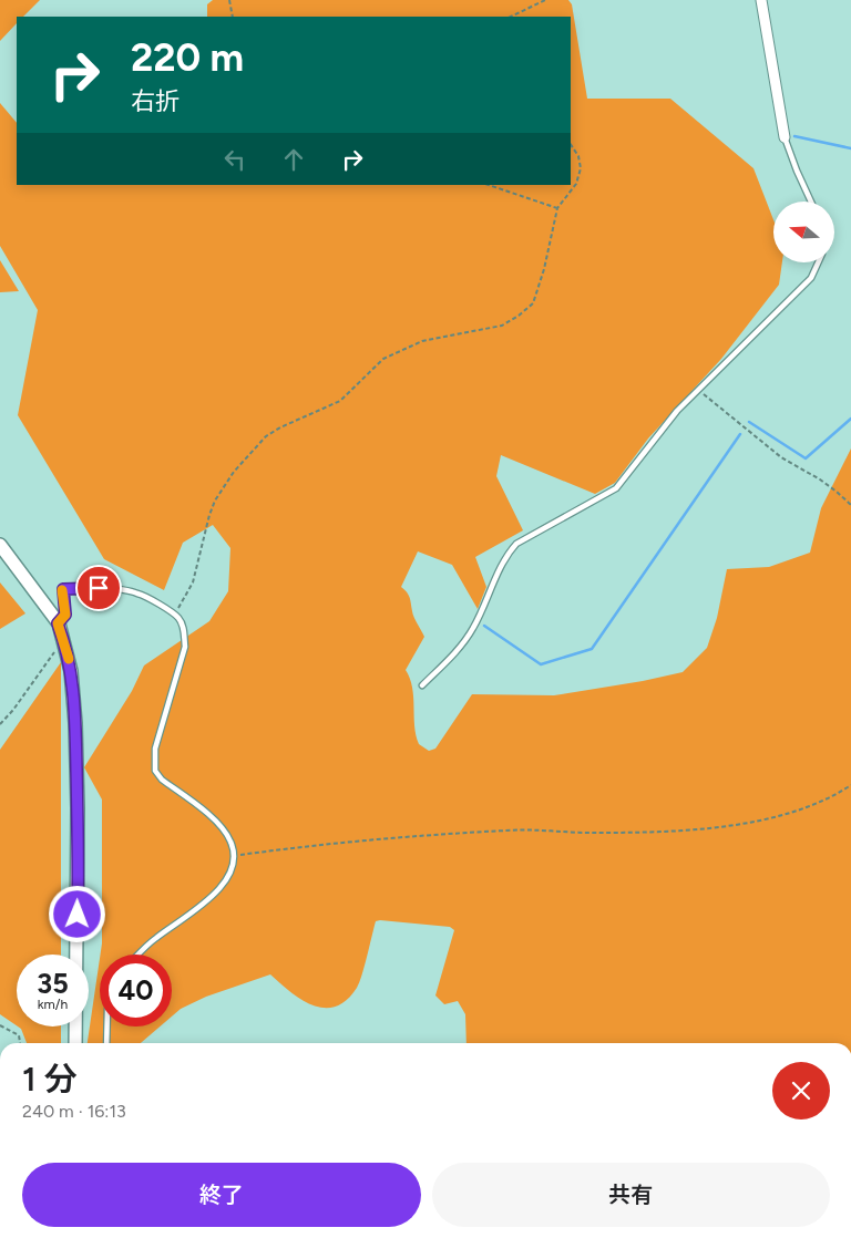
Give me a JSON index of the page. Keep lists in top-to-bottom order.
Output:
{
  "north": "left",
  "page": {
    "turn": ["220 m", "右折"],
    "speed": "35 km/h",
    "limit": "40",
    "heading": ["1 分", "240 m · 16:13"],
    "buttons": ["終了", "共有"]
  }
}
